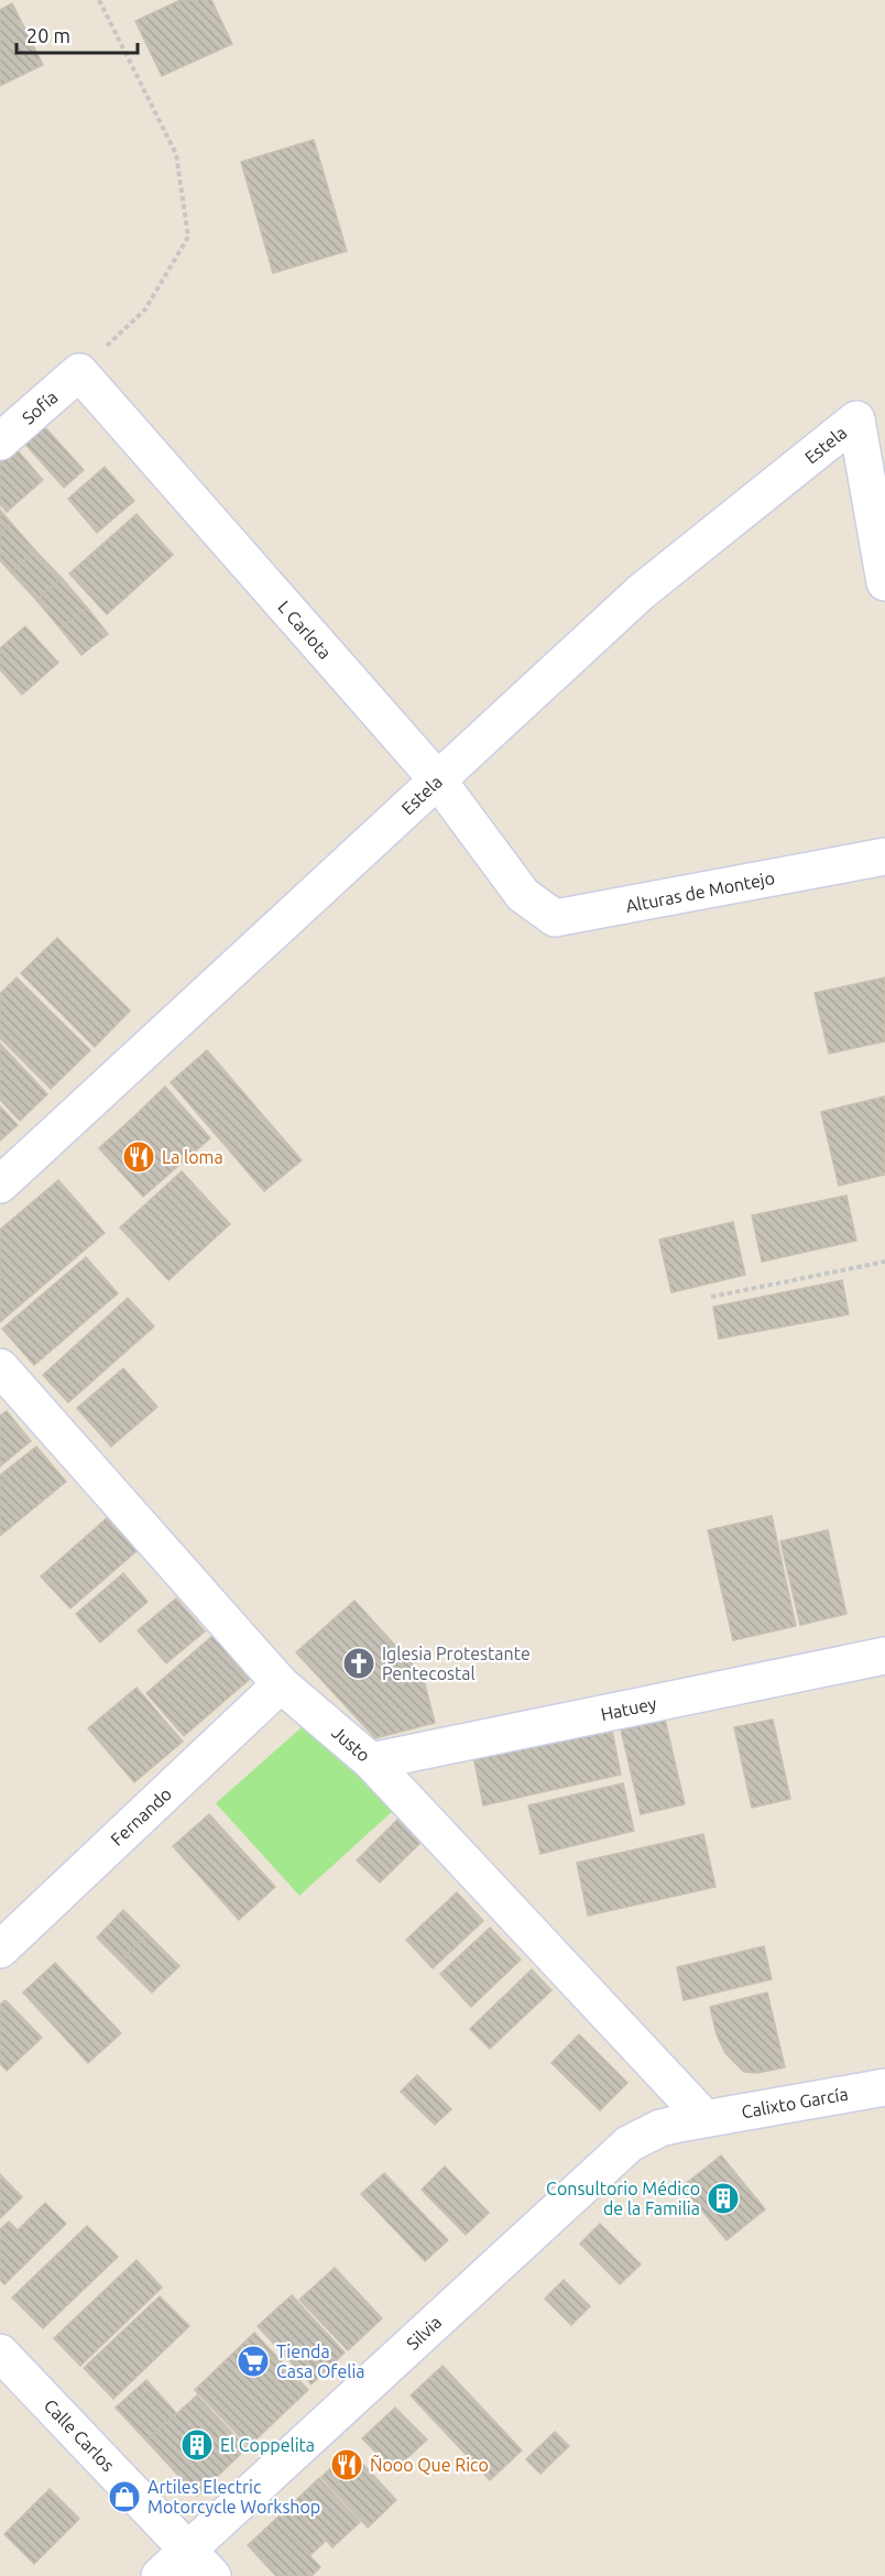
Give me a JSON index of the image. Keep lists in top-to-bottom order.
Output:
{
  "streets": {
    "street": [
      "Sofía",
      "Estela",
      "L Carlota",
      "Alturas de Montejo",
      "Hatuey",
      "Justo",
      "Fernando",
      "Calixto García",
      "Silvia",
      "Calle Carlos"
    ]
  },
  "crossings": [
    ["Sofía", "L Carlota"],
    ["Estela", "L Carlota"],
    ["L Carlota", "Alturas de Montejo"],
    ["Hatuey", "Justo"],
    ["Justo", "Fernando"],
    ["Justo", "Calixto García"],
    ["Justo", "Silvia"],
    ["Calixto García", "Silvia"],
    ["Silvia", "Calle Carlos"]
  ],
  "places": {
    "restaurant": ["La loma", "Ñooo Que Rico"],
    "church": ["Iglesia Protestante Pentecostal"],
    "building": ["Consultorio Médico de la Familia", "El Coppelita"],
    "supermarket": ["Tienda Casa Ofelia"],
    "shop": ["Artiles Electric Motorcycle Workshop"]
  },
  "scale_bar": "20 m"
}
